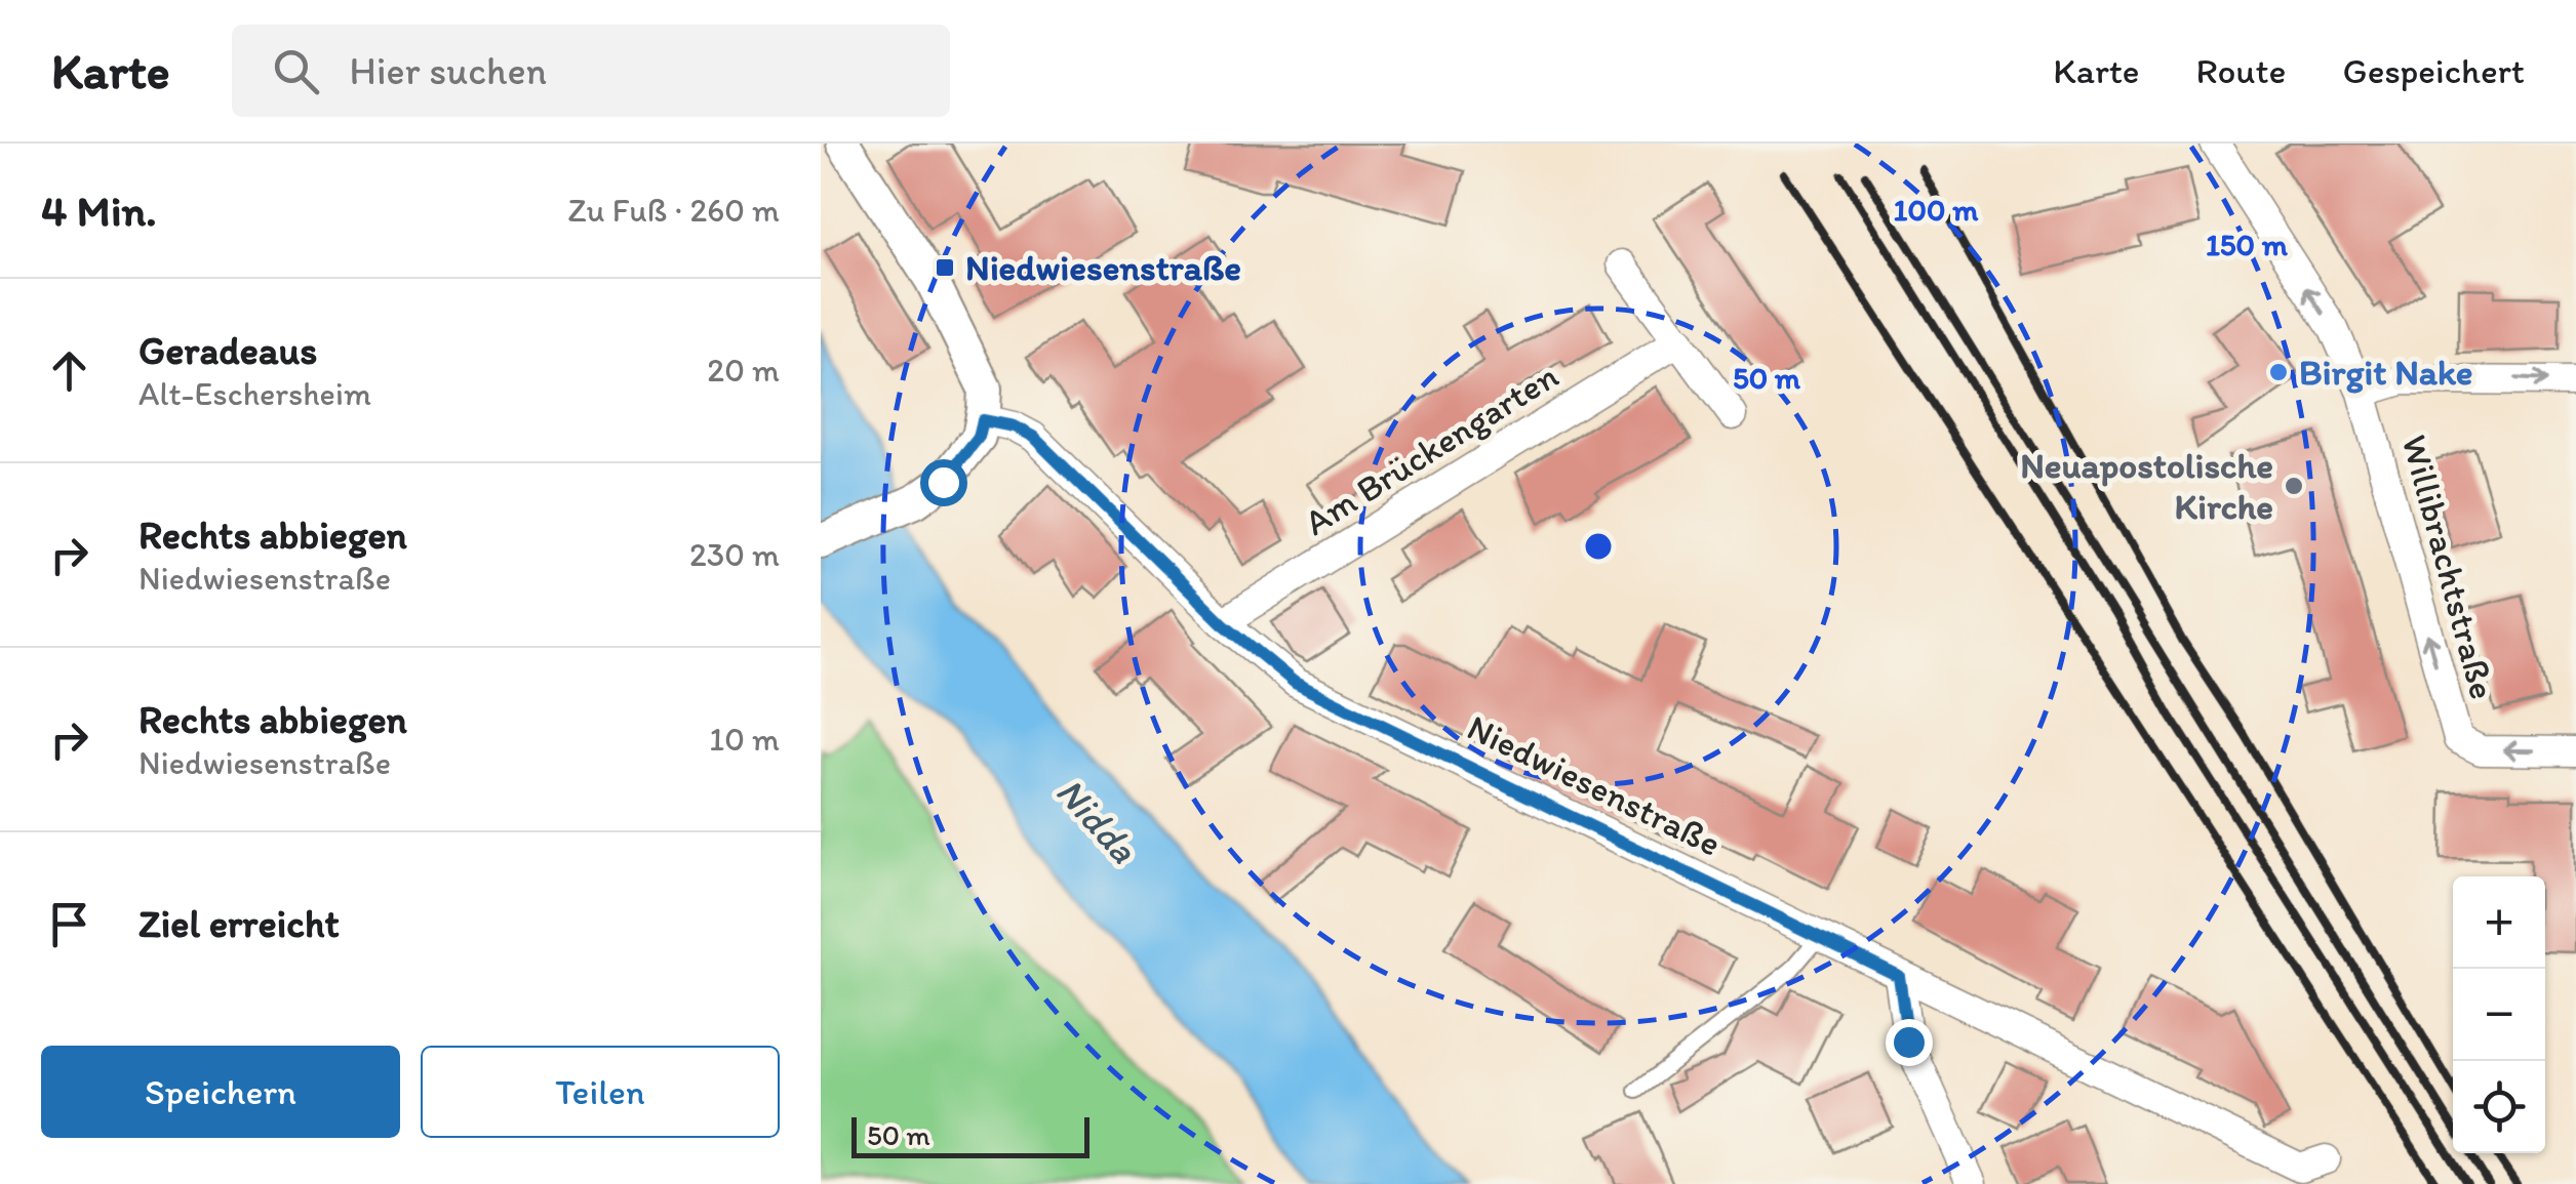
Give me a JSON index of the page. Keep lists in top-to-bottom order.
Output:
{
  "streets": {
    "street": ["Am Brückengarten", "Willibrachtstraße", "Niedwiesenstraße"]
  },
  "crossings": [
    ["Am Brückengarten", "Niedwiesenstraße"]
  ],
  "one_way": ["Willibrachtstraße"],
  "water": ["Nidda"],
  "places": {
    "transit": ["Niedwiesenstraße"],
    "other": ["Birgit Nake", "Neuapostolische Kirche"]
  },
  "scale_bar": "50 m",
  "page": {
    "header": "Karte",
    "search": "Hier suchen",
    "nav": ["Karte", "Route", "Gespeichert"],
    "heading": ["4 Min.", "Zu Fuß · 260 m"],
    "list": [
      ["Geradeaus", "Alt-Eschersheim", "20 m"],
      ["Rechts abbiegen", "Niedwiesenstraße", "230 m"],
      ["Rechts abbiegen", "Niedwiesenstraße", "10 m"],
      "Ziel erreicht"
    ],
    "map_buttons": ["+", "−"],
    "buttons": ["Speichern", "Teilen"],
    "scale": "50 m"
  },
  "rings": ["100 m", "150 m", "50 m"]
}
